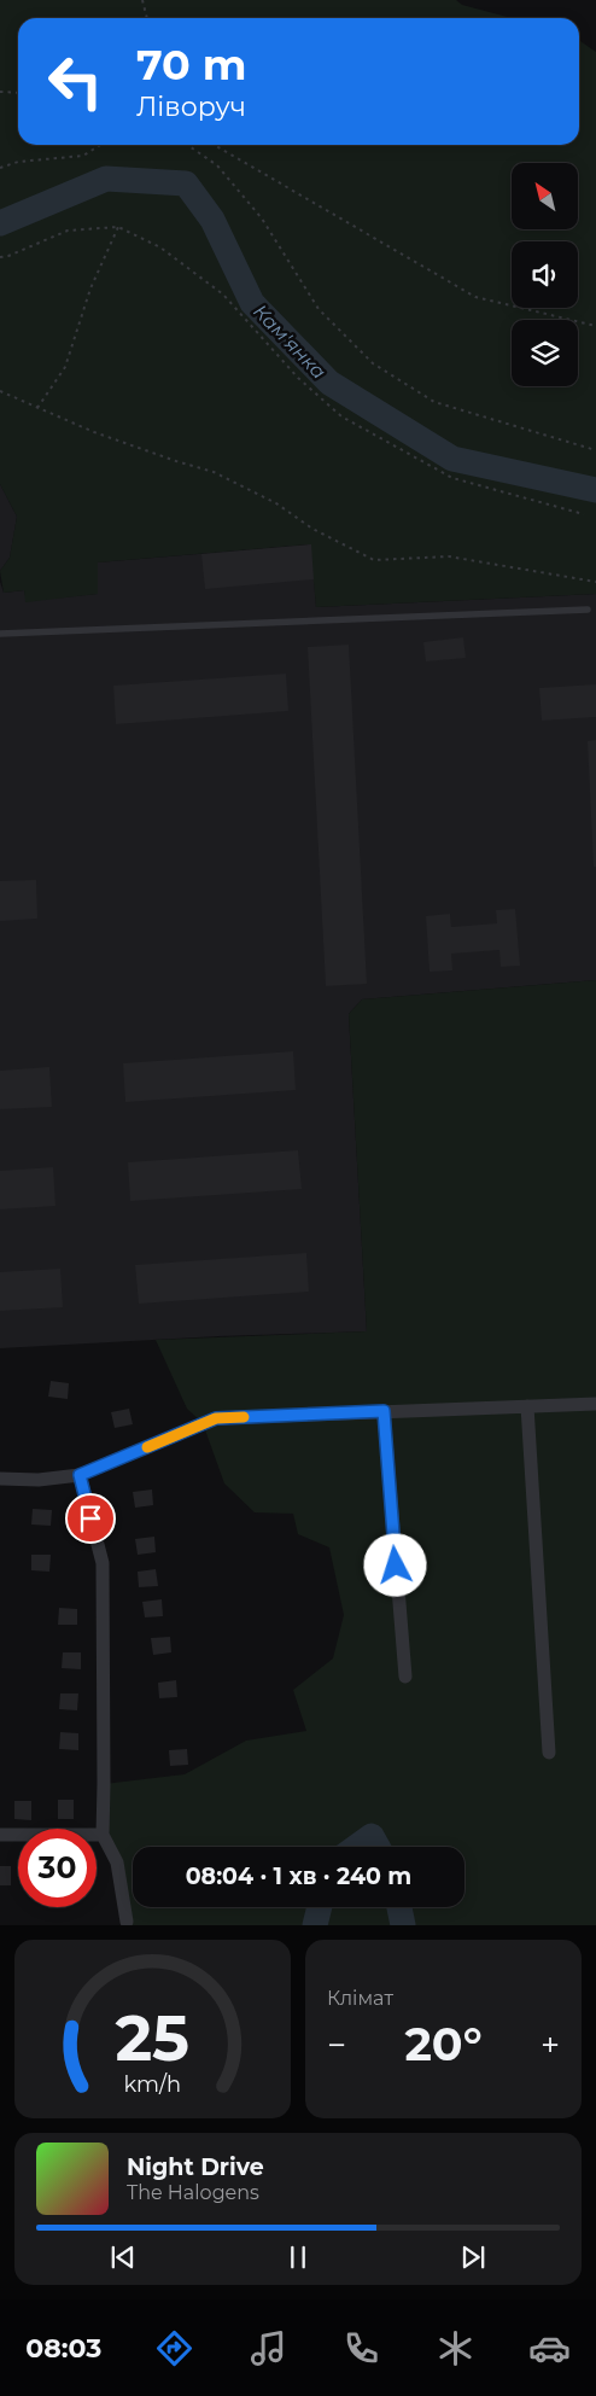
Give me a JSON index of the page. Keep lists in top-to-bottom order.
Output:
{
  "water": ["Кам'янка"],
  "north": "top left",
  "page": {
    "turn": ["70 m", "Ліворуч"],
    "limit": "30",
    "trip": "08:04 · 1 хв · 240 m",
    "tile": "Клімат",
    "heat": ["−", "20°", "+"],
    "song": ["Night Drive", "The Halogens"],
    "tabs": "08:03",
    "gauge": ["25", "km/h"]
  }
}
